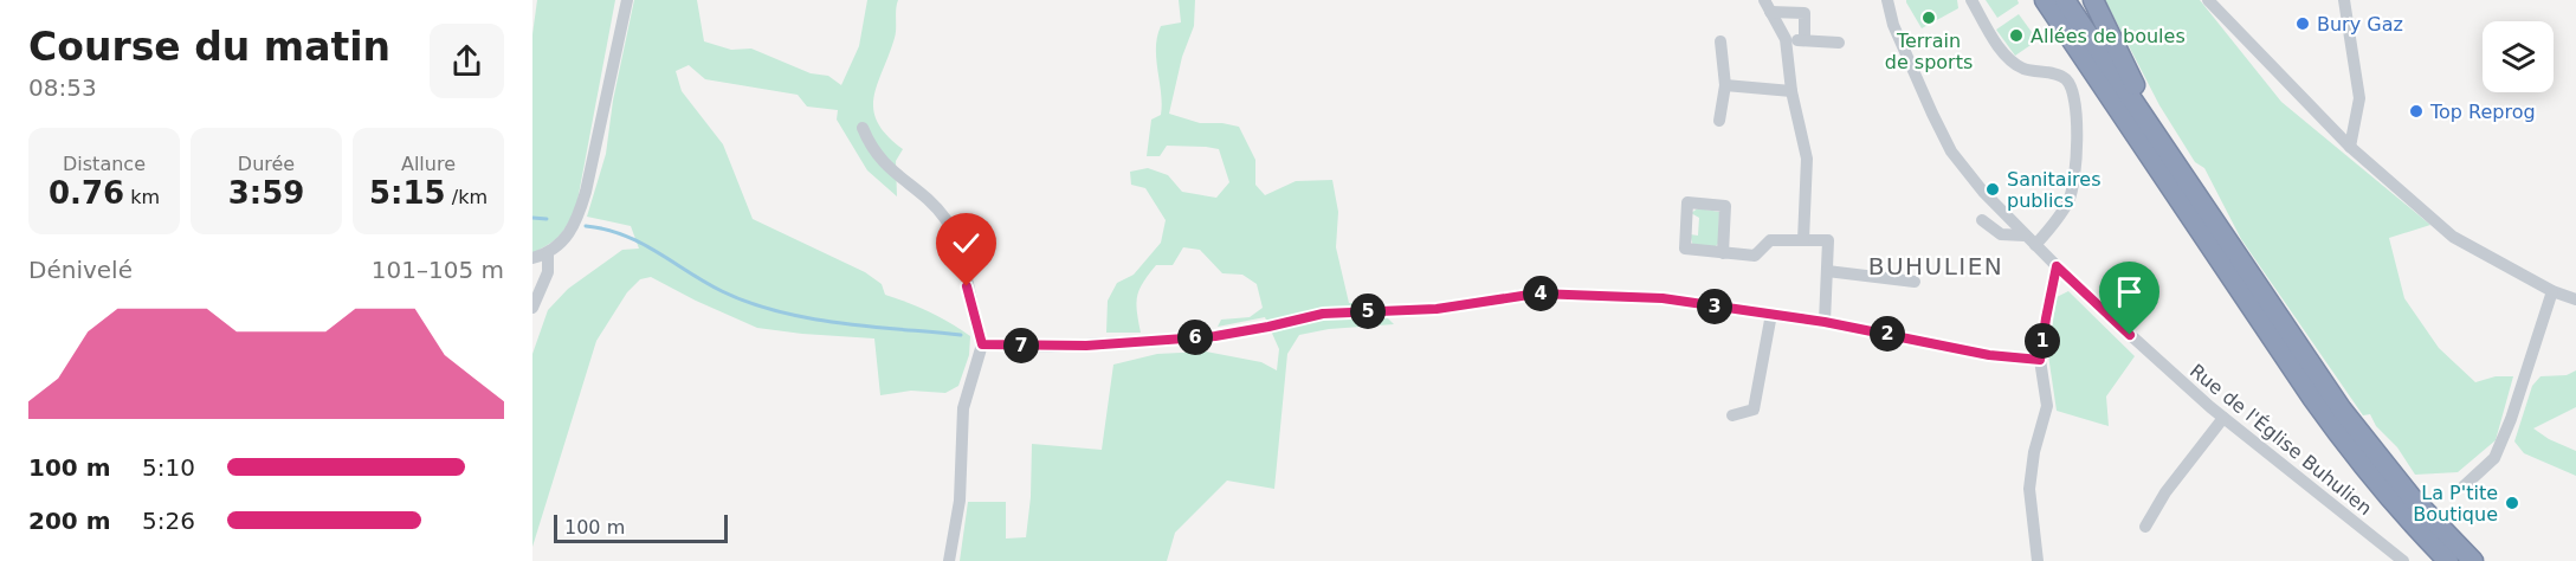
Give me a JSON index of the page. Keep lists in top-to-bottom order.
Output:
{
  "streets": {
    "street": ["Rue de l'Église Buhulien"]
  },
  "districts": ["BUHULIEN"],
  "places": [
    "Terrain de sports",
    "Bury Gaz",
    "Allées de boules",
    "Top Reprog",
    "Sanitaires publics",
    "La P'tite Boutique"
  ],
  "scale_bar": "100 m",
  "page": {
    "heading": ["Course du matin", "08:53"],
    "stats": [
      ["Distance", "0.76 km"],
      ["Durée", "3:59"],
      ["Allure", "5:15 /km"]
    ],
    "chart": ["Dénivelé", "101–105 m"],
    "pins": [
      "4",
      "3",
      "5",
      "2",
      "6",
      "1",
      "7"
    ],
    "list": [
      {
        "name": "100 m",
        "note": "5:10"
      },
      {
        "name": "200 m",
        "note": "5:26"
      }
    ],
    "scale": "100 m"
  }
}
